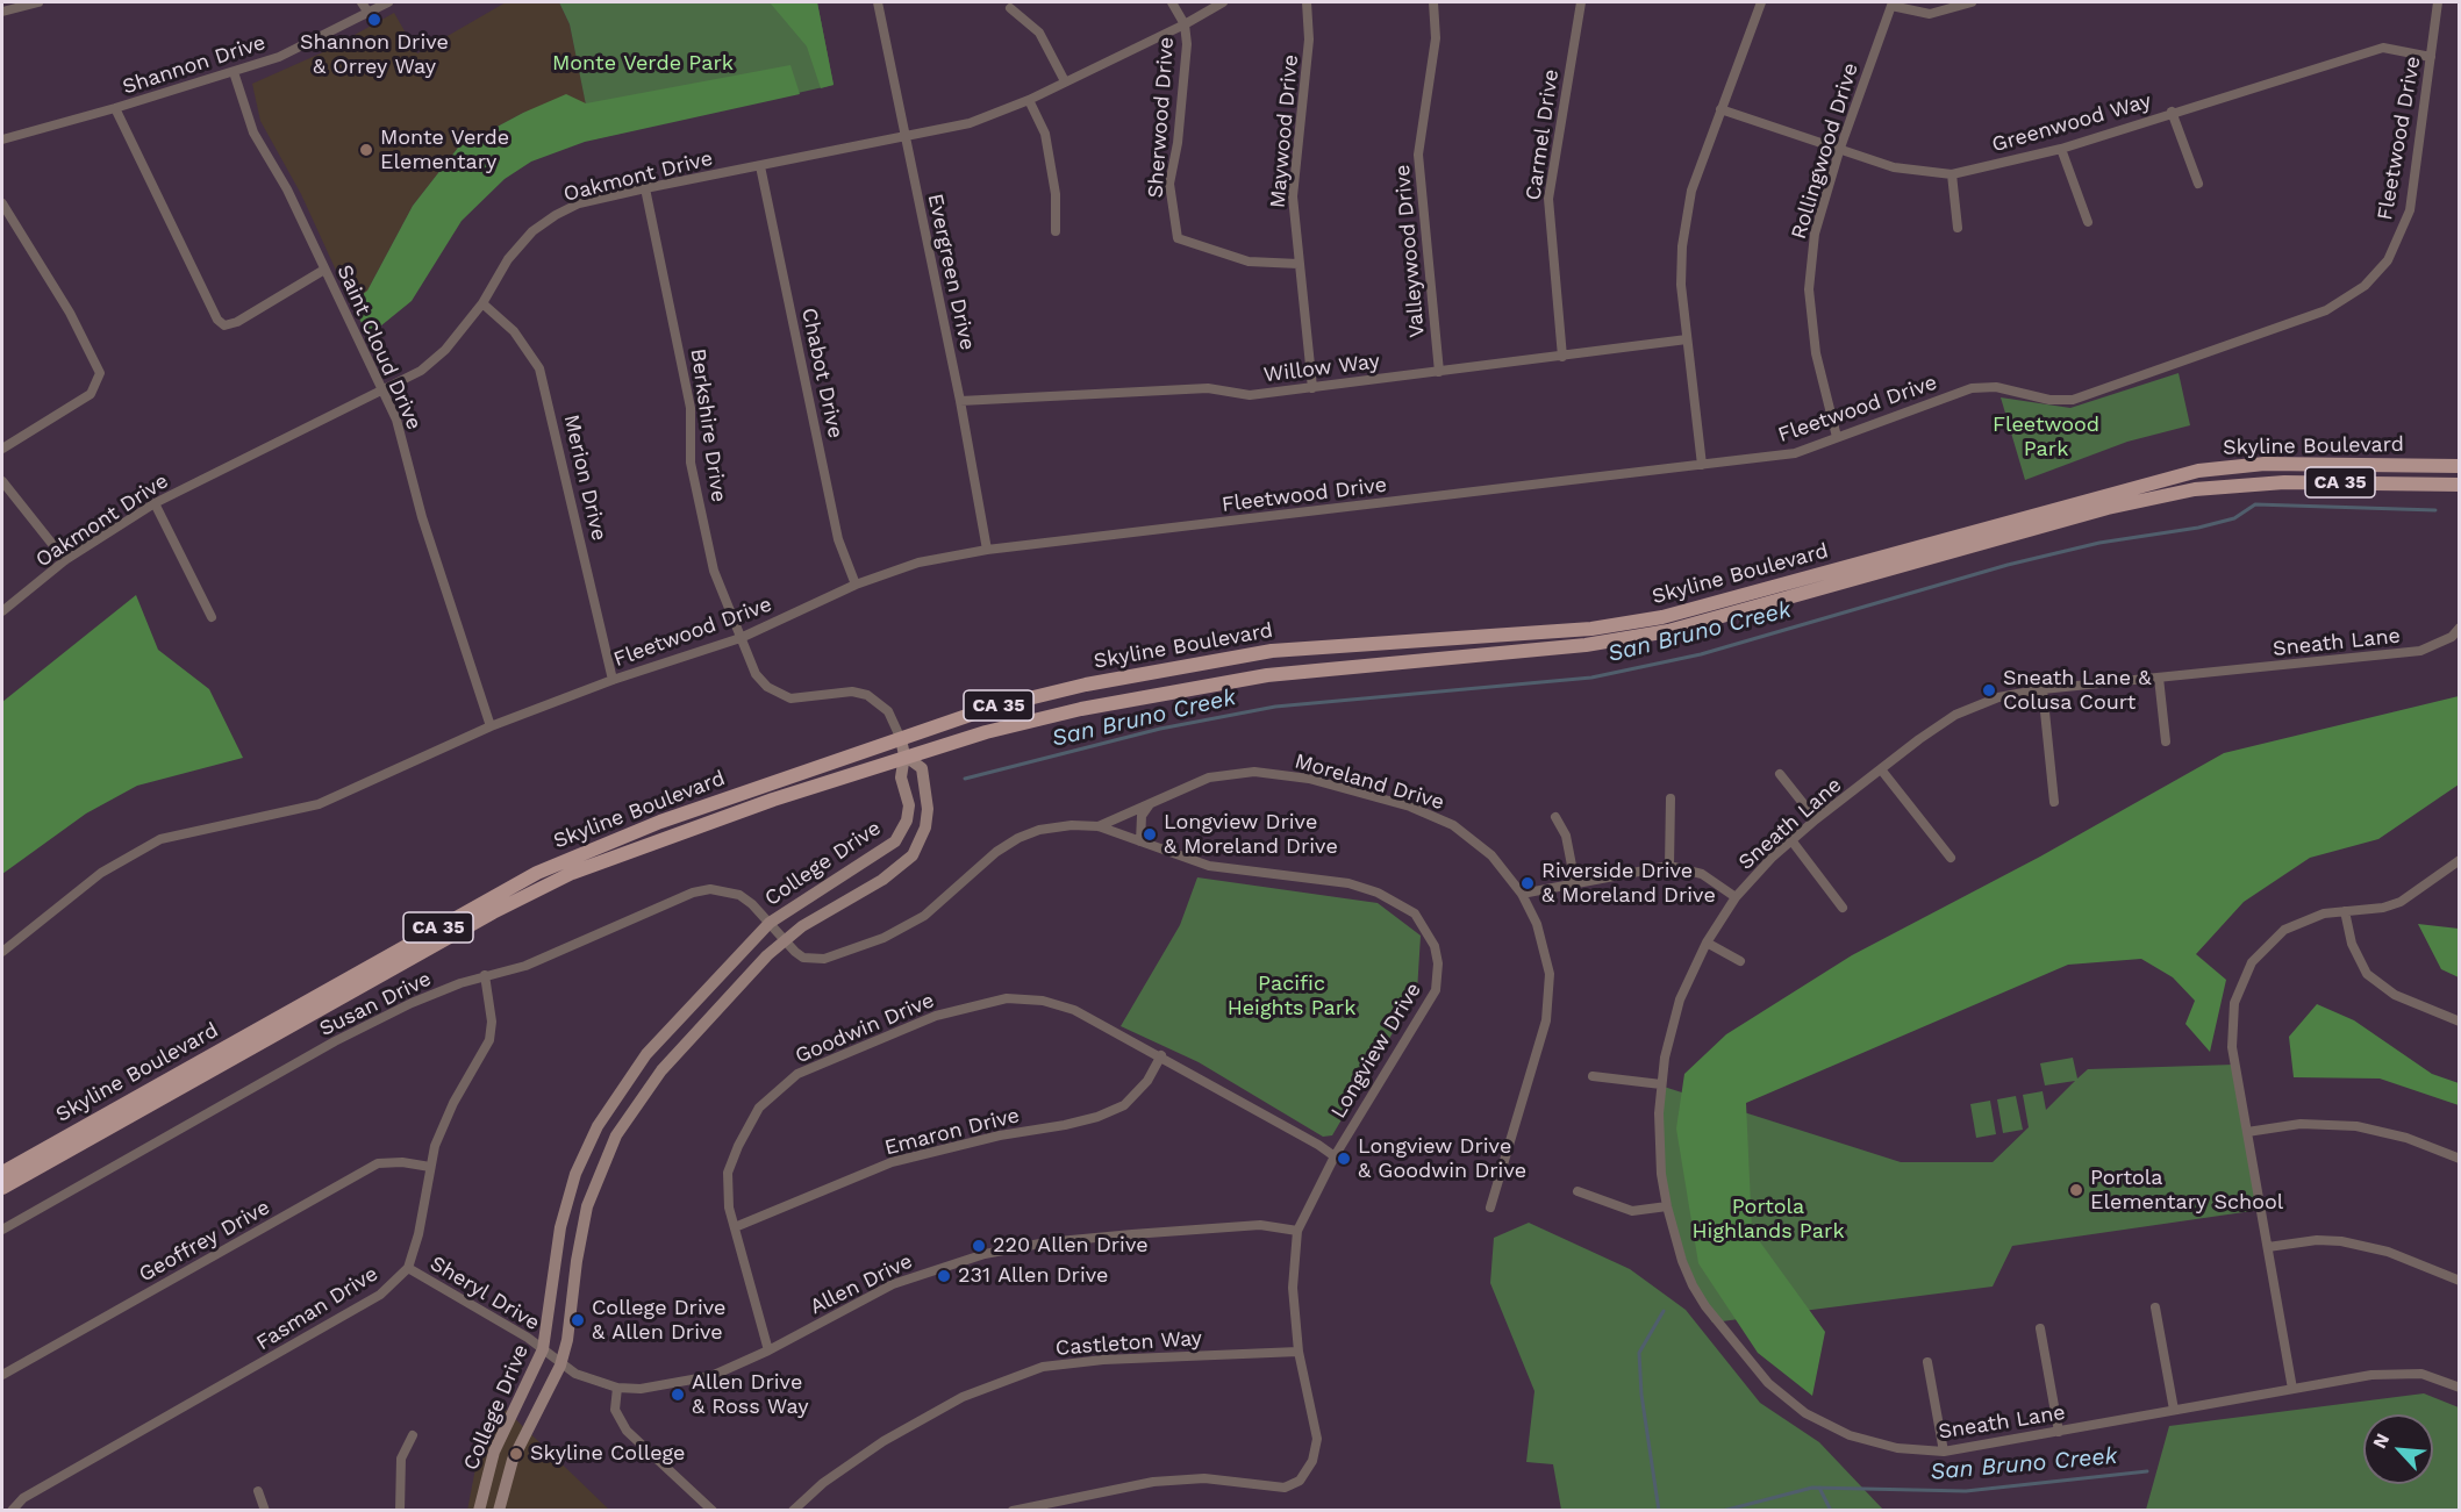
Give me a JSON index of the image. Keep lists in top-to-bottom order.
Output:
{
  "streets": {
    "main road": ["Skyline Boulevard", "CA 35"],
    "street": [
      "Shannon Drive",
      "Sherwood Drive",
      "Greenwood Way",
      "Maywood Drive",
      "Carmel Drive",
      "Fleetwood Drive",
      "Rollingwood Drive",
      "Oakmont Drive",
      "Valleywood Drive",
      "Evergreen Drive",
      "Saint Cloud Drive",
      "Willow Way",
      "Chabot Drive",
      "Berkshire Drive",
      "Merion Drive",
      "Sneath Lane",
      "Moreland Drive",
      "College Drive",
      "Susan Drive",
      "Goodwin Drive",
      "Longview Drive",
      "Emaron Drive",
      "Geoffrey Drive",
      "Allen Drive",
      "Sheryl Drive",
      "Fasman Drive",
      "Castleton Way"
    ]
  },
  "crossings": [
    ["Shannon Drive", "Saint Cloud Drive"],
    ["Sherwood Drive", "Maywood Drive"],
    ["Sherwood Drive", "Oakmont Drive"],
    ["Greenwood Way", "Fleetwood Drive"],
    ["Greenwood Way", "Rollingwood Drive"],
    ["Maywood Drive", "Willow Way"],
    ["Carmel Drive", "Willow Way"],
    ["Fleetwood Drive", "Rollingwood Drive"],
    ["Fleetwood Drive", "Evergreen Drive"],
    ["Fleetwood Drive", "Saint Cloud Drive"],
    ["Fleetwood Drive", "Chabot Drive"],
    ["Fleetwood Drive", "Berkshire Drive"],
    ["Fleetwood Drive", "Merion Drive"],
    ["Oakmont Drive", "Evergreen Drive"],
    ["Oakmont Drive", "Saint Cloud Drive"],
    ["Oakmont Drive", "Chabot Drive"],
    ["Oakmont Drive", "Berkshire Drive"],
    ["Oakmont Drive", "Merion Drive"],
    ["Valleywood Drive", "Willow Way"],
    ["Evergreen Drive", "Willow Way"],
    ["Berkshire Drive", "Skyline Boulevard"],
    ["Berkshire Drive", "College Drive"],
    ["Skyline Boulevard", "College Drive"],
    ["Moreland Drive", "Longview Drive"],
    ["College Drive", "Susan Drive"],
    ["College Drive", "Longview Drive"],
    ["College Drive", "Allen Drive"],
    ["College Drive", "Sheryl Drive"],
    ["Susan Drive", "Longview Drive"],
    ["Susan Drive", "Fasman Drive"],
    ["Goodwin Drive", "Longview Drive"],
    ["Goodwin Drive", "Emaron Drive"],
    ["Goodwin Drive", "Allen Drive"],
    ["Longview Drive", "Allen Drive"],
    ["Longview Drive", "Castleton Way"],
    ["Geoffrey Drive", "Fasman Drive"],
    ["Allen Drive", "Sheryl Drive"],
    ["Sheryl Drive", "Fasman Drive"]
  ],
  "water": ["San Bruno Creek"],
  "parks": [
    "Monte Verde Park",
    "Fleetwood Park",
    "Pacific Heights Park",
    "Portola Highlands Park"
  ],
  "places": [
    "Shannon Drive & Orrey Way",
    "Monte Verde Elementary",
    "Sneath Lane & Colusa Court",
    "Longview Drive & Moreland Drive",
    "Riverside Drive & Moreland Drive",
    "Longview Drive & Goodwin Drive",
    "Portola Elementary School",
    "220 Allen Drive",
    "231 Allen Drive",
    "College Drive & Allen Drive",
    "Allen Drive & Ross Way",
    "Skyline College"
  ],
  "north": "top left"
}
